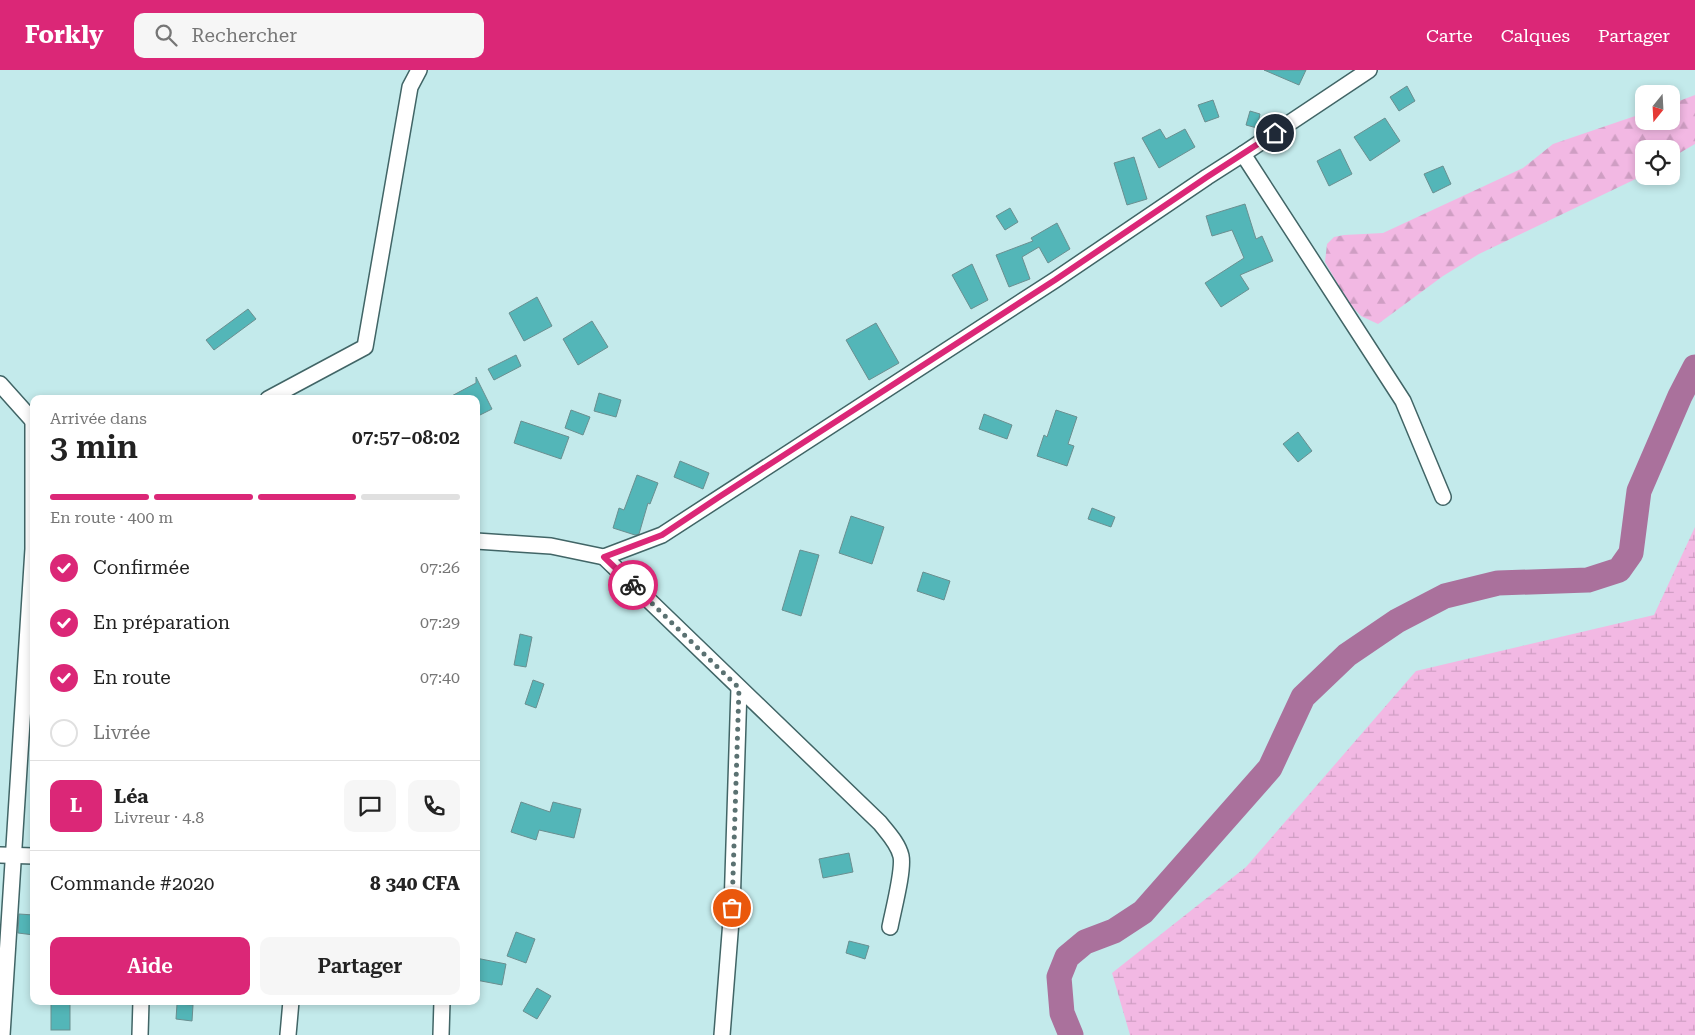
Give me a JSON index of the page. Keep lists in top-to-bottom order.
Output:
{
  "north": "bottom",
  "page": {
    "header": "Forkly",
    "search": "Rechercher",
    "nav": ["Carte", "Calques", "Partager"],
    "heading": ["3 min", "Arrivée dans", "07:57–08:02"],
    "panel": [
      "Léa",
      "Livreur · 4.8",
      "Commande #2020",
      "8 340 CFA"
    ],
    "bar": "En route · 400 m",
    "list": [
      ["Confirmée", "07:26"],
      ["En préparation", "07:29"],
      ["En route", "07:40"],
      "Livrée"
    ],
    "round": "L",
    "buttons": ["Aide", "Partager"]
  }
}
